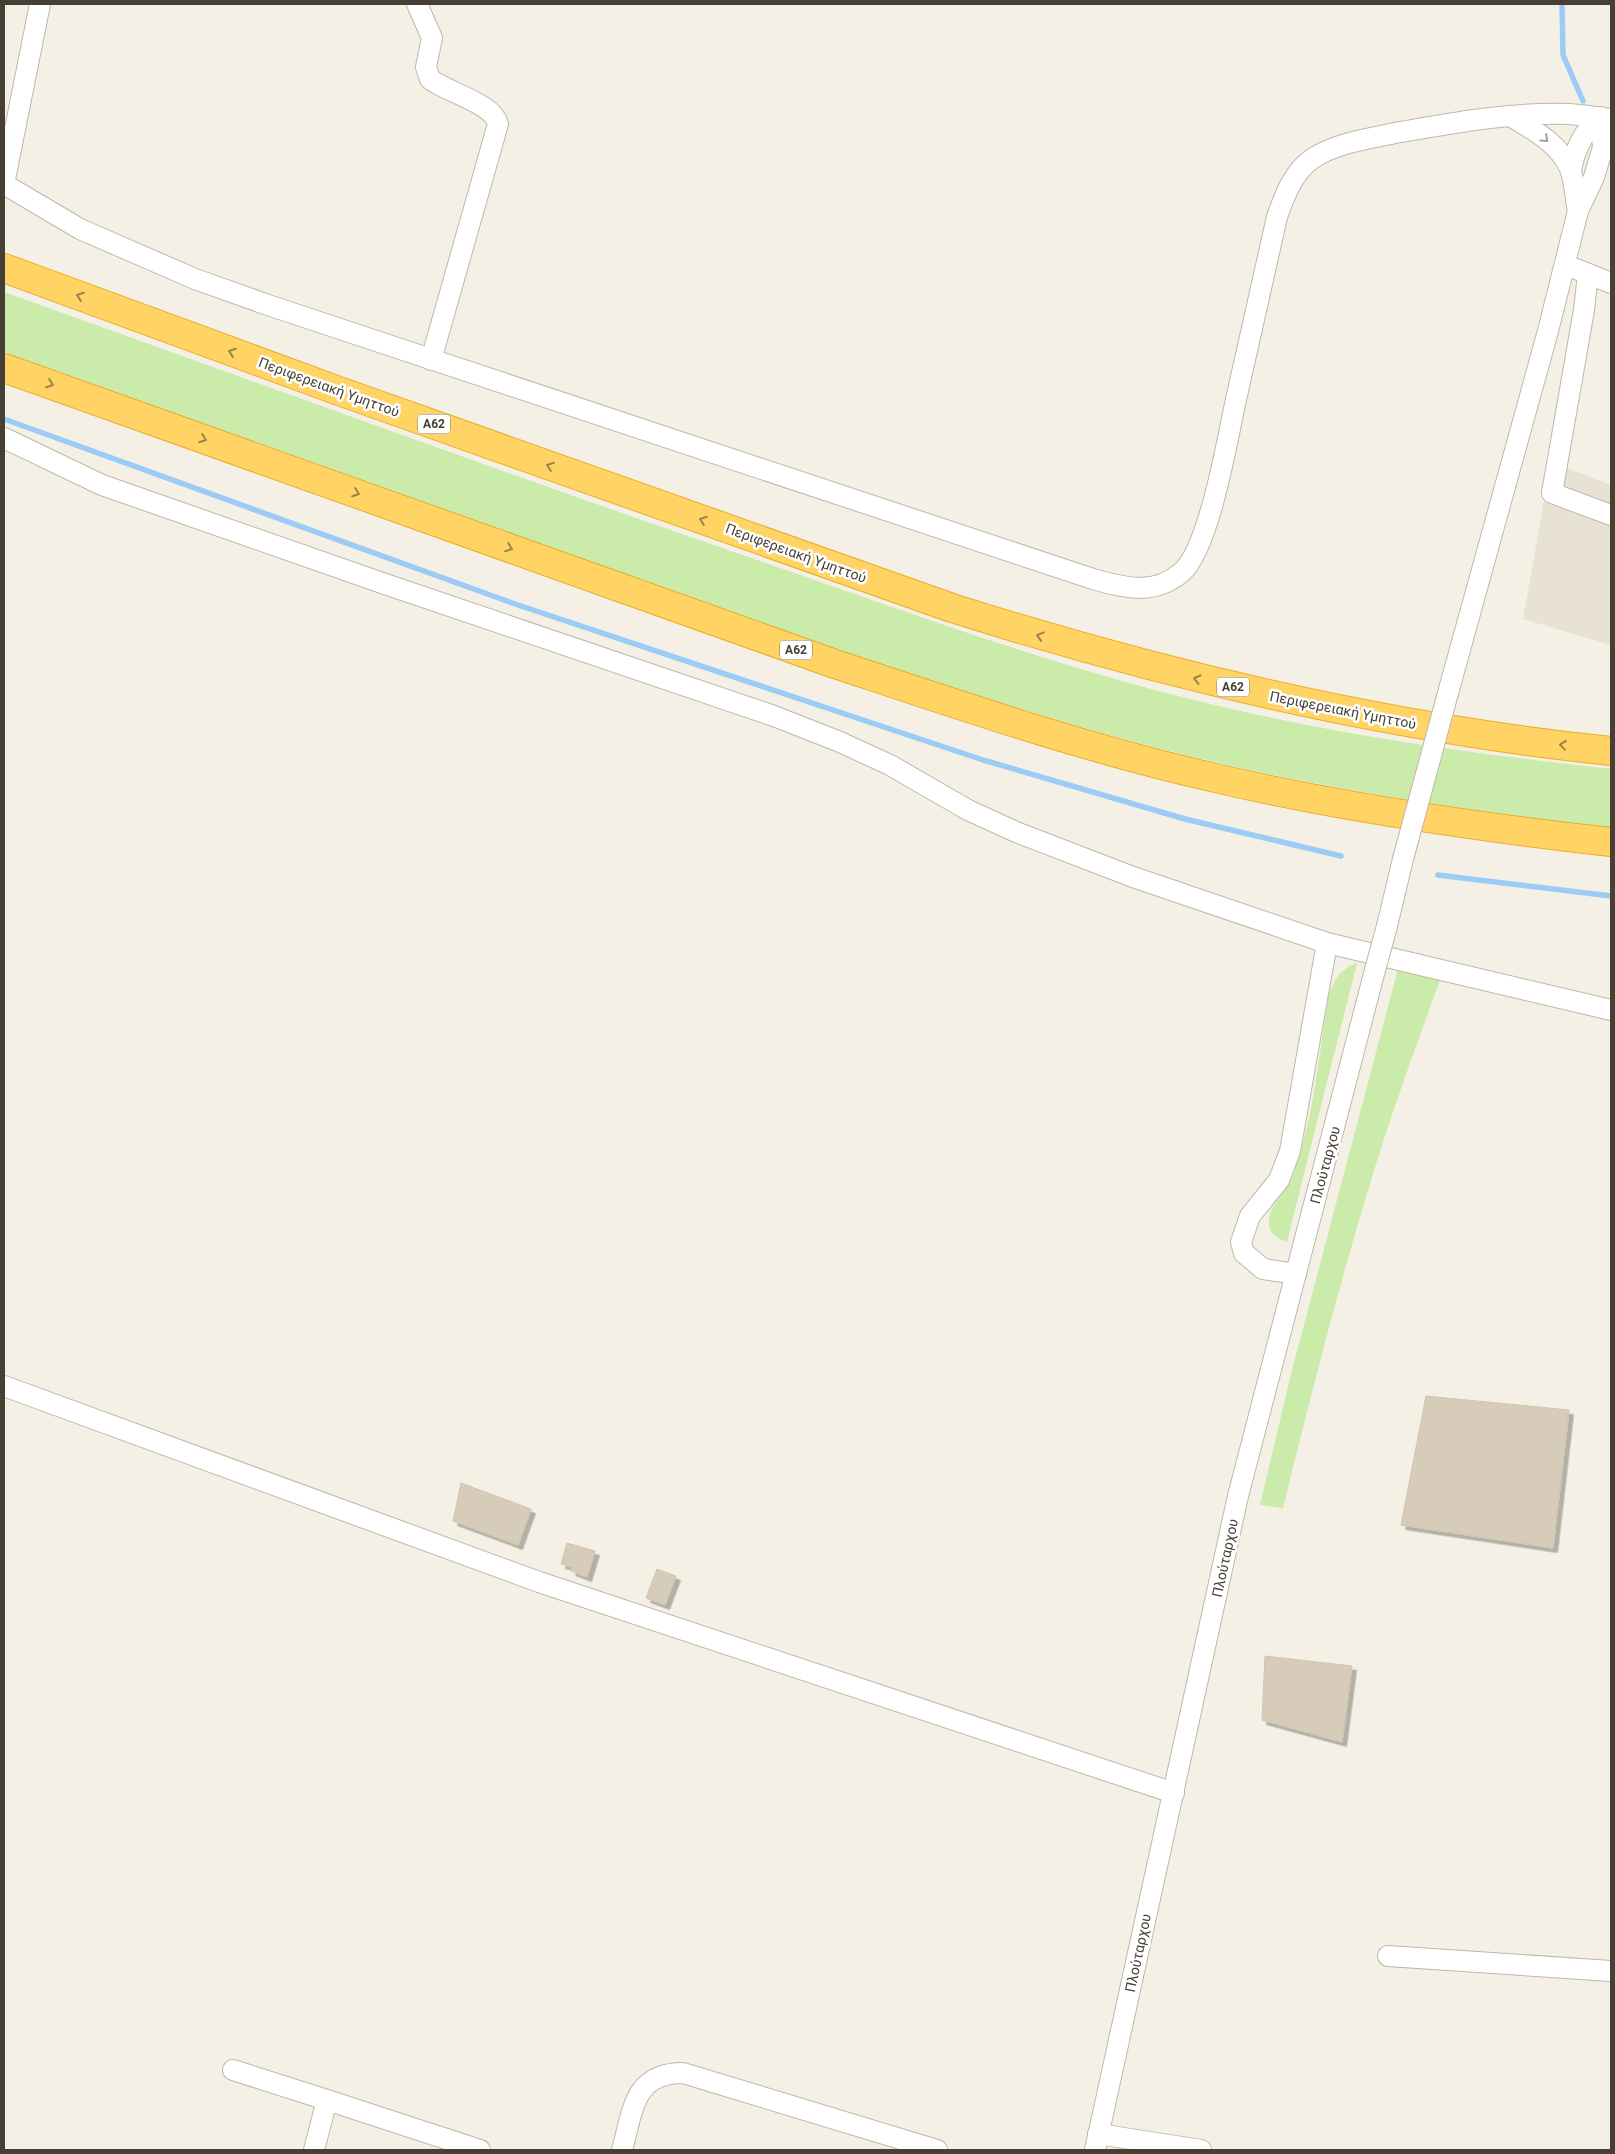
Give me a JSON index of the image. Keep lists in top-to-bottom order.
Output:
{
  "streets": {
    "highway": ["Περιφερειακή Υμηττού", "Α62"],
    "street": ["Πλούταρχου"]
  }
}
